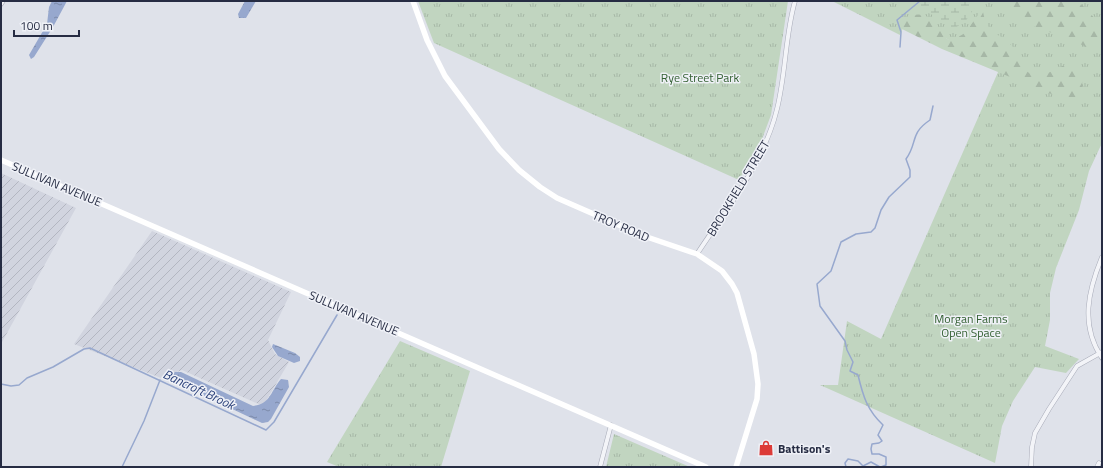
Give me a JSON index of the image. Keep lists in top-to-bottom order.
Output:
{
  "streets": {
    "main road": ["SULLIVAN AVENUE", "TROY ROAD"],
    "street": ["BROOKFIELD STREET"]
  },
  "crossings": [
    ["BROOKFIELD STREET", "TROY ROAD"]
  ],
  "water": ["Bancroft Brook"],
  "parks": ["Rye Street Park", "Morgan Farms Open Space"],
  "places": {
    "shop": ["Battison's"]
  },
  "scale_bar": "100 m"
}
